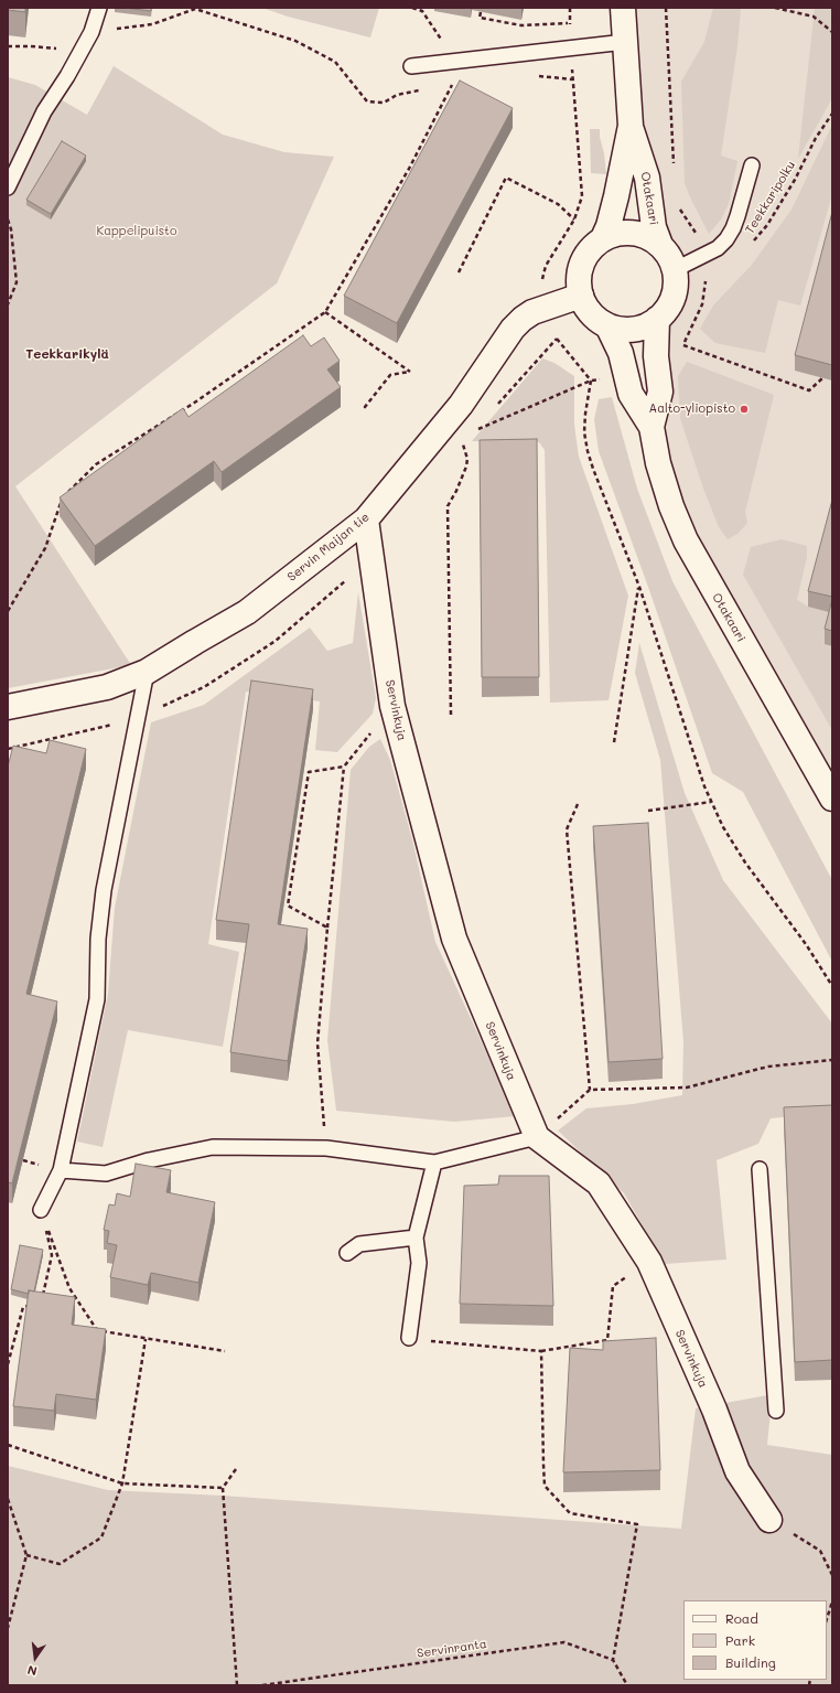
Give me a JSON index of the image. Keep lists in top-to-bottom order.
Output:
{
  "streets": {
    "street": ["Otakaari", "Servin Maijan tie", "Servinkuja"],
    "path": ["Teekkaripolku", "Servinranta"]
  },
  "crossings": [
    ["Otakaari", "Servin Maijan tie"],
    ["Servin Maijan tie", "Servinkuja"]
  ],
  "districts": ["Teekkarikylä"],
  "parks": ["Kappelipuisto"],
  "places": ["Aalto-yliopisto"],
  "legend": ["Road", "Park", "Building"],
  "north": "bottom"
}
